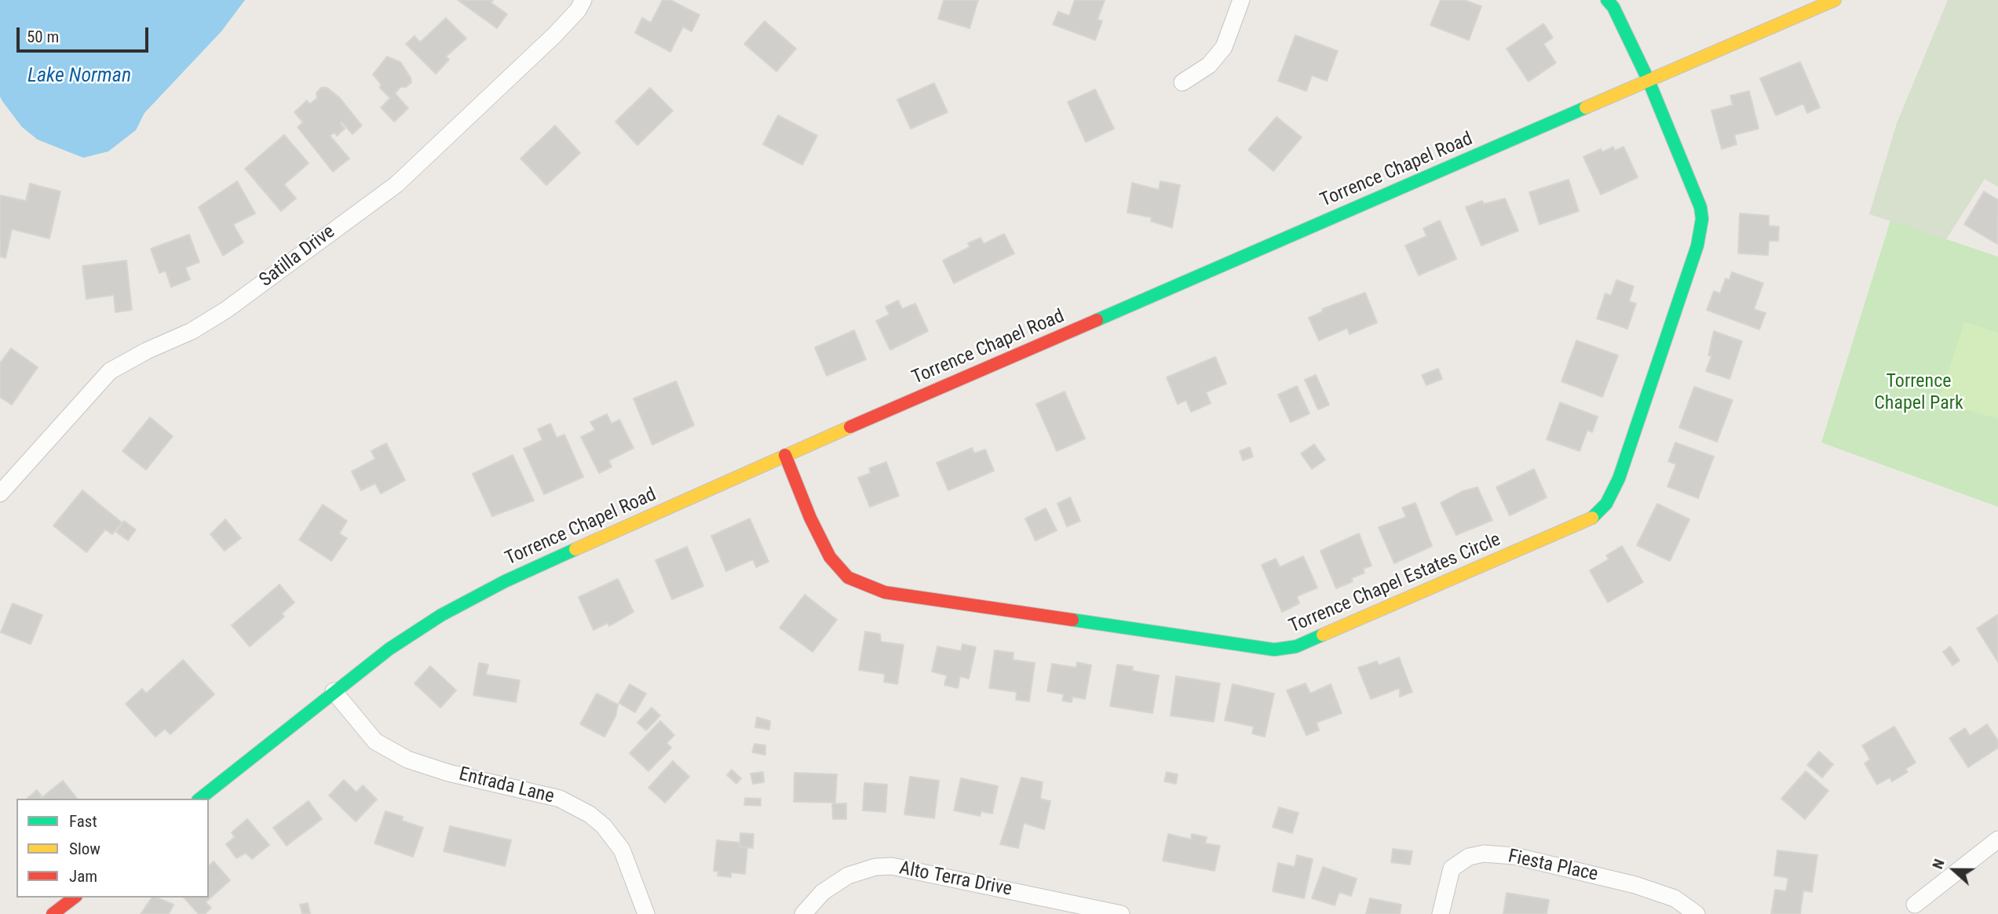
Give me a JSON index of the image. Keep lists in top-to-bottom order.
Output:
{
  "streets": {
    "street": [
      "Torrence Chapel Road",
      "Satilla Drive",
      "Torrence Chapel Estates Circle",
      "Entrada Lane",
      "Fiesta Place",
      "Alto Terra Drive"
    ]
  },
  "crossings": [
    ["Torrence Chapel Road", "Torrence Chapel Estates Circle"],
    ["Torrence Chapel Road", "Entrada Lane"]
  ],
  "water": ["Lake Norman"],
  "parks": ["Torrence Chapel Park"],
  "legend": ["Fast", "Slow", "Jam"],
  "scale_bar": "50 m",
  "north": "left"
}
